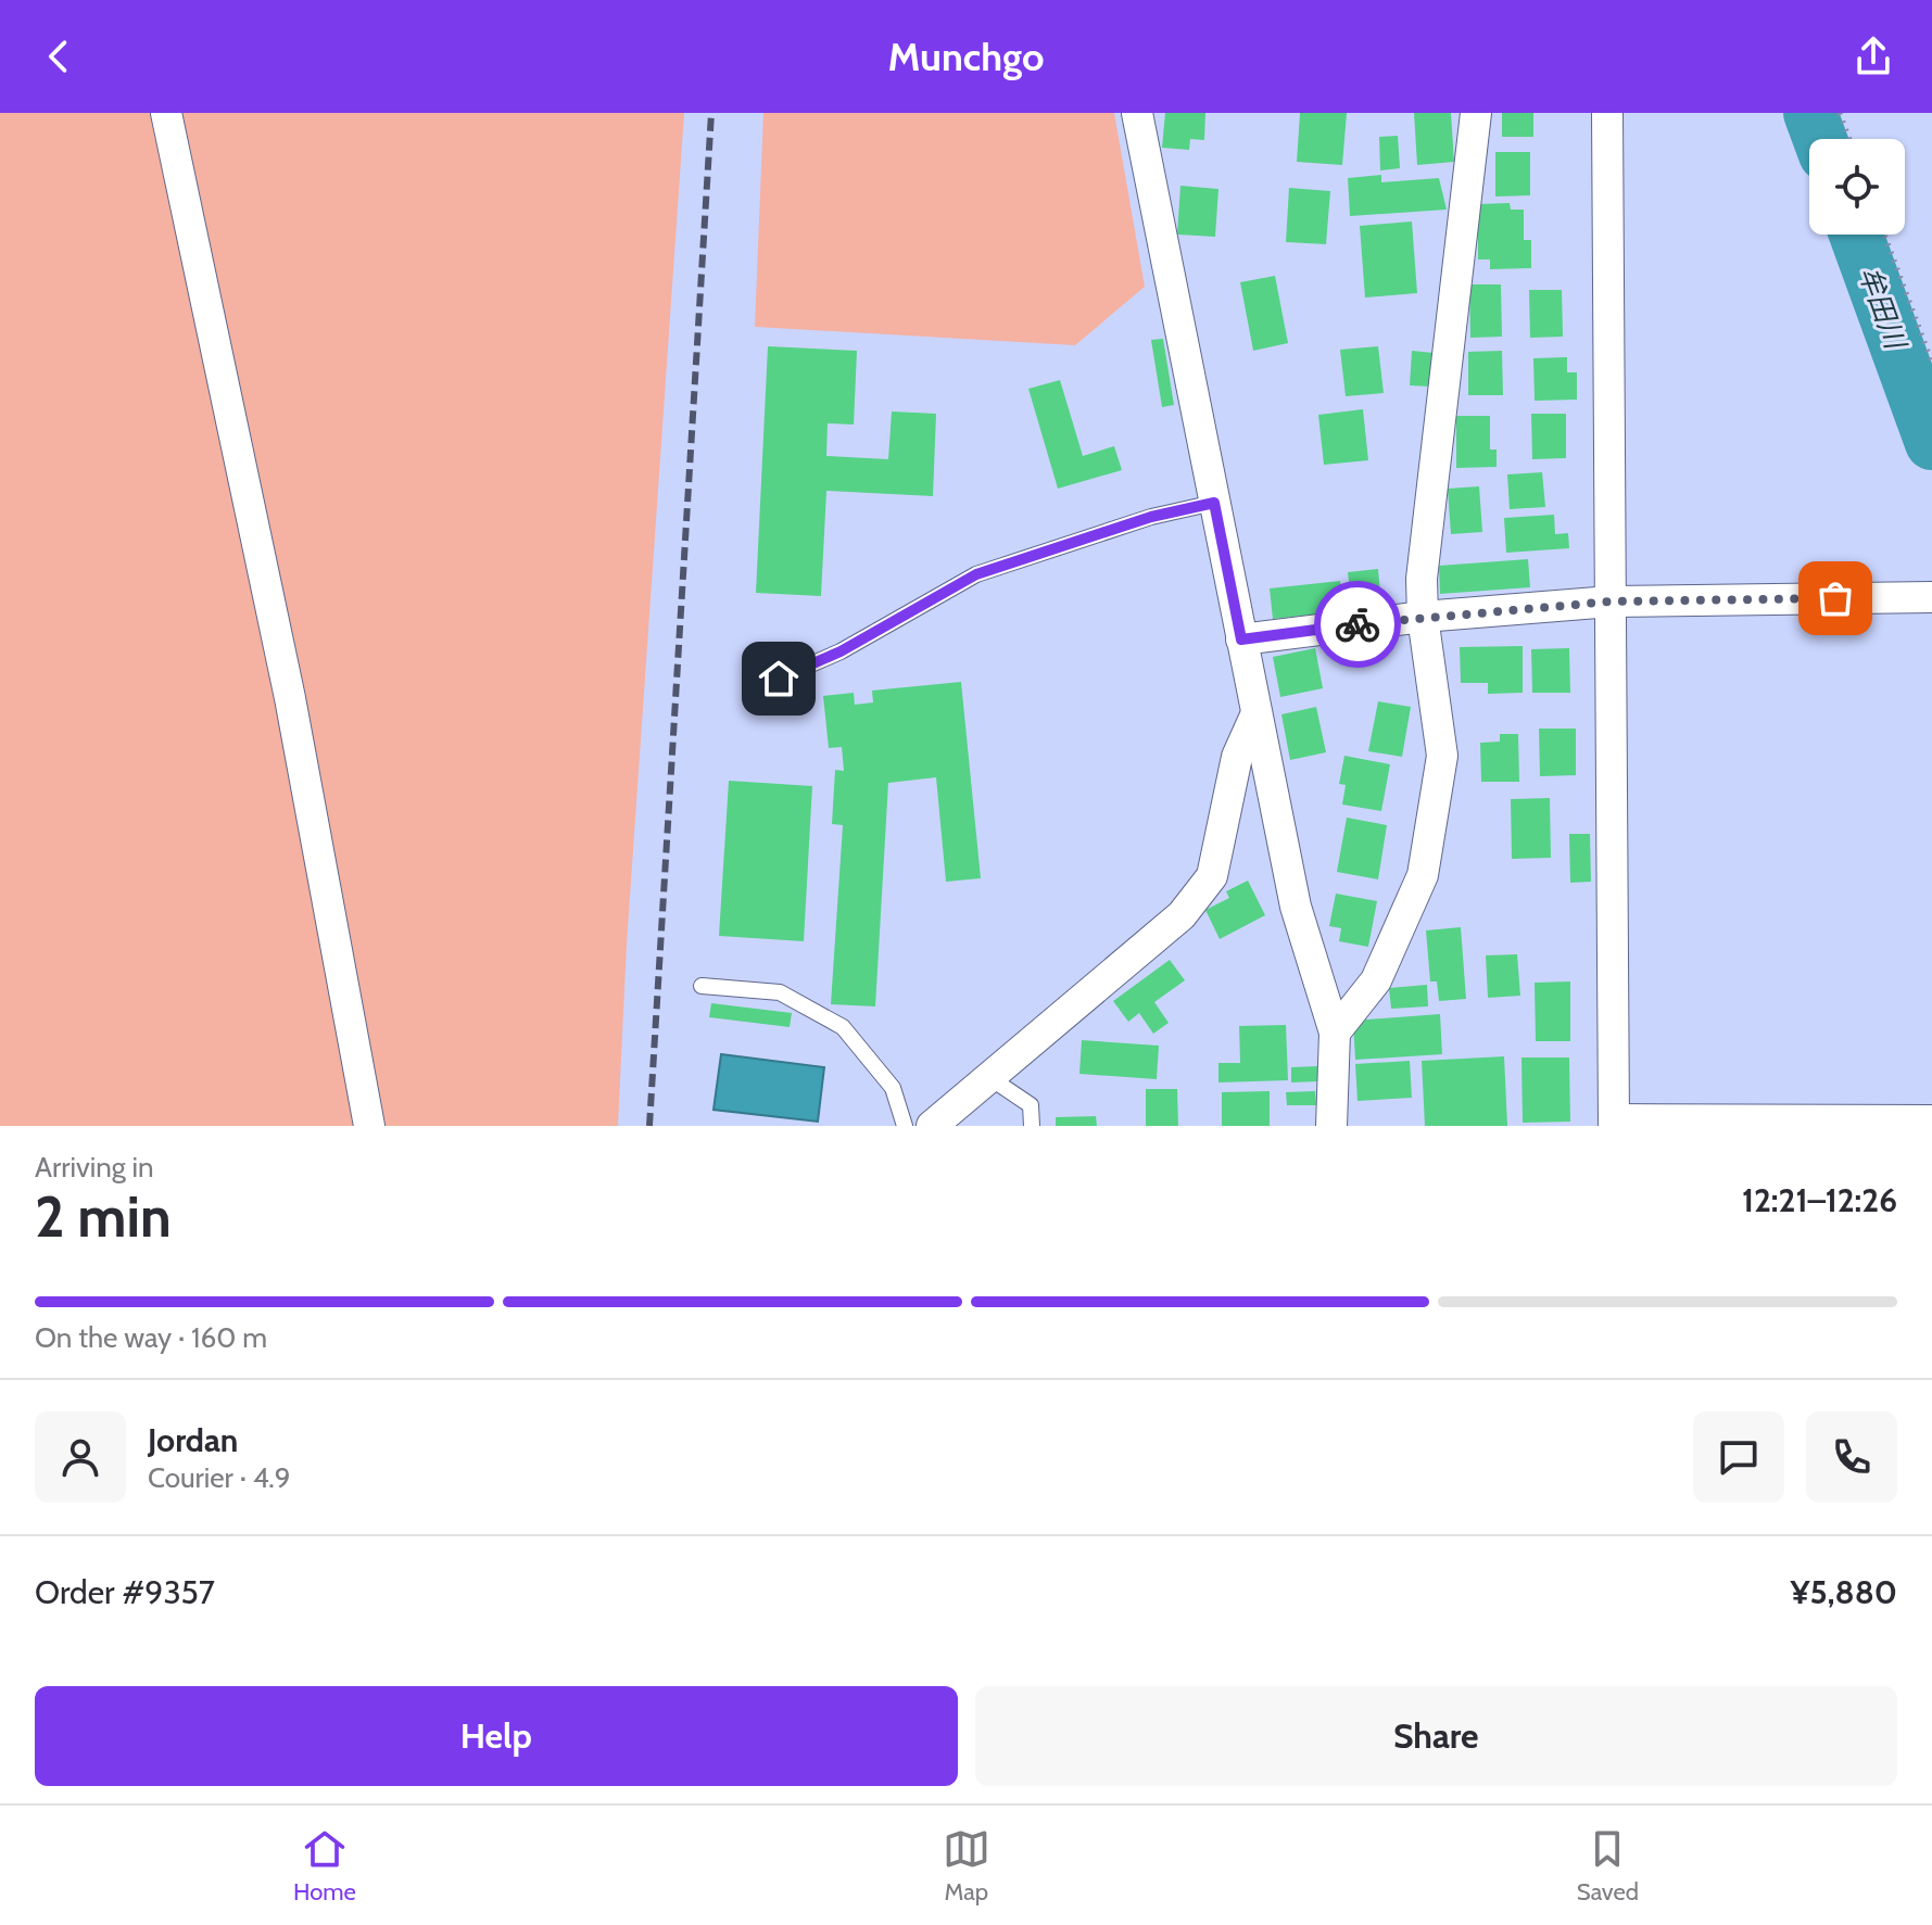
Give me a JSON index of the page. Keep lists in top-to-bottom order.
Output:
{
  "water": ["牟田川"],
  "page": {
    "header": "Munchgo",
    "heading": ["2 min", "Arriving in", "12:21–12:26"],
    "panel": [
      "Jordan",
      "Courier · 4.9",
      "Order #9357",
      "¥5,880"
    ],
    "bar": "On the way · 160 m",
    "buttons": ["Help", "Share"],
    "tabs": ["Home", "Map", "Saved"]
  }
}
